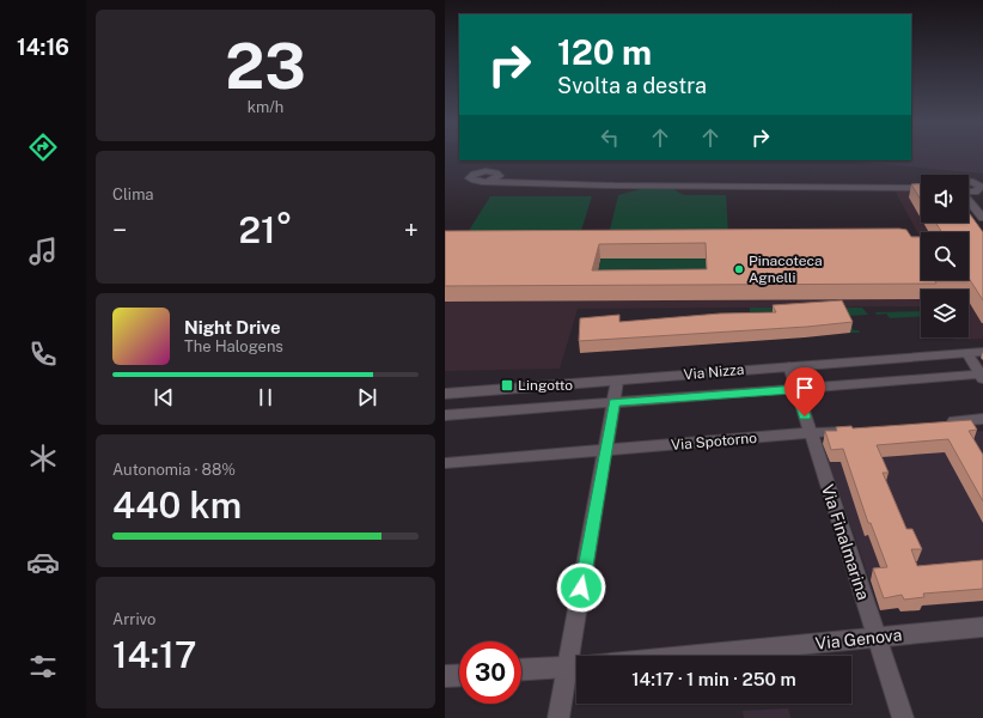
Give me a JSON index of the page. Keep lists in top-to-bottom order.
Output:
{
  "streets": {
    "street": [
      "Via Nizza",
      "Via Spotorno",
      "Via Finalmarina",
      "Via Genova"
    ]
  },
  "crossings": [
    ["Via Nizza", "Via Finalmarina"],
    ["Via Spotorno", "Via Finalmarina"],
    ["Via Finalmarina", "Via Genova"]
  ],
  "places": {
    "other": ["Pinacoteca Agnelli"],
    "transit": ["Lingotto"]
  },
  "page": {
    "tabs": "14:16",
    "tile": [
      ["23", "km/h"],
      "Clima",
      ["Autonomia · 88%", "440 km"],
      ["Arrivo", "14:17"]
    ],
    "turn": ["120 m", "Svolta a destra"],
    "heat": ["−", "21°", "+"],
    "song": ["Night Drive", "The Halogens"],
    "limit": "30",
    "trip": "14:17 · 1 min · 250 m"
  }
}
